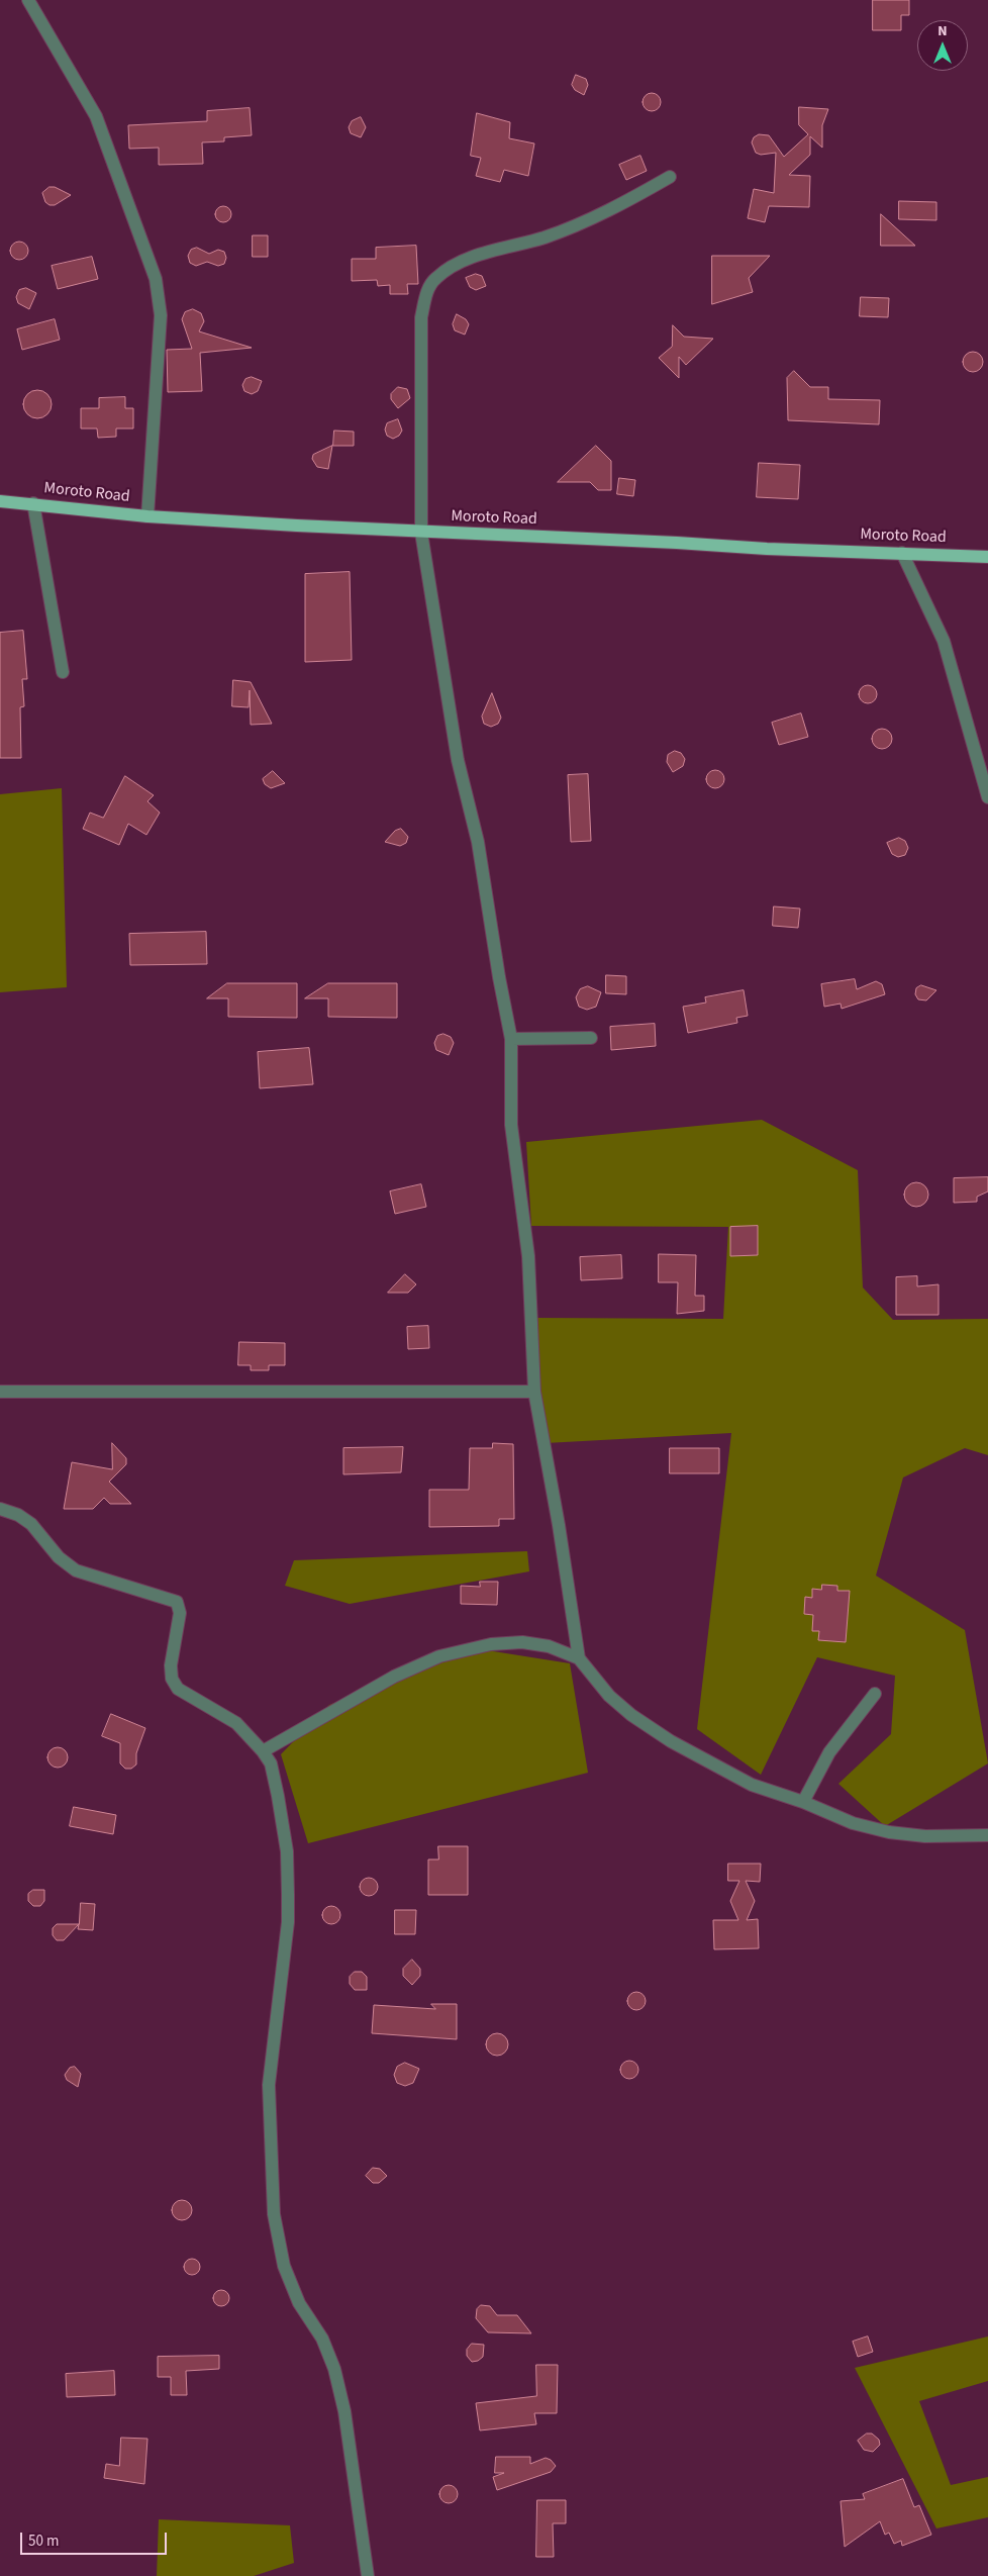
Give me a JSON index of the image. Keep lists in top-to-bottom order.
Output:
{
  "streets": {
    "main road": ["Moroto Road"]
  },
  "scale_bar": "50 m",
  "north": "top"
}
